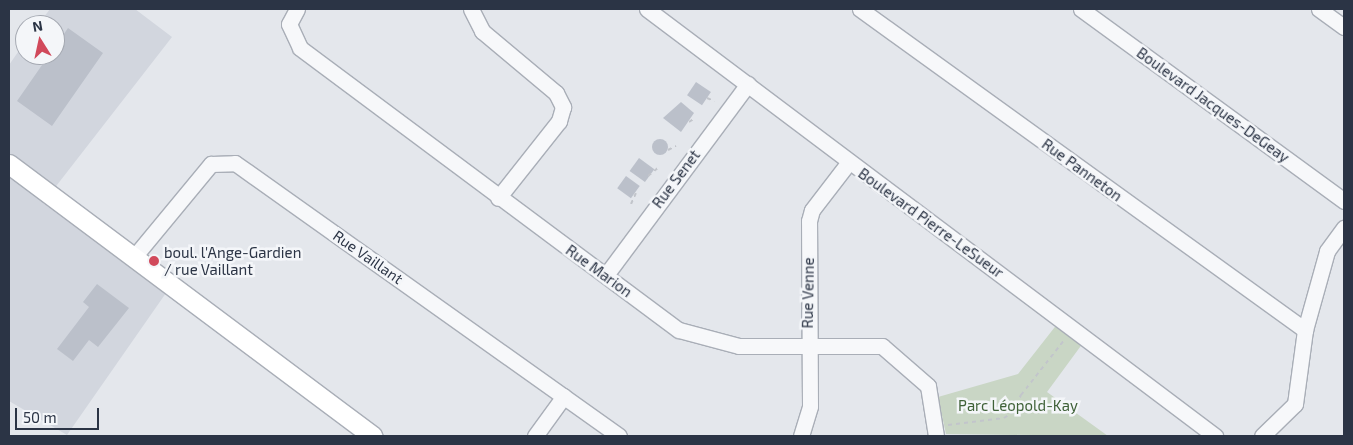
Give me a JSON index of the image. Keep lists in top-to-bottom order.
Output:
{
  "streets": {
    "street": [
      "Boulevard Jacques-DeGeay",
      "Rue Panneton",
      "Rue Senet",
      "Boulevard Pierre-LeSueur",
      "Rue Vaillant",
      "Rue Marion",
      "Rue Venne"
    ]
  },
  "crossings": [
    ["Rue Senet", "Boulevard Pierre-LeSueur"],
    ["Rue Senet", "Rue Marion"],
    ["Boulevard Pierre-LeSueur", "Rue Venne"],
    ["Rue Marion", "Rue Venne"]
  ],
  "parks": ["Parc Léopold-Kay"],
  "places": ["boul. l'Ange-Gardien / rue Vaillant"],
  "scale_bar": "50 m",
  "north": "top"
}
